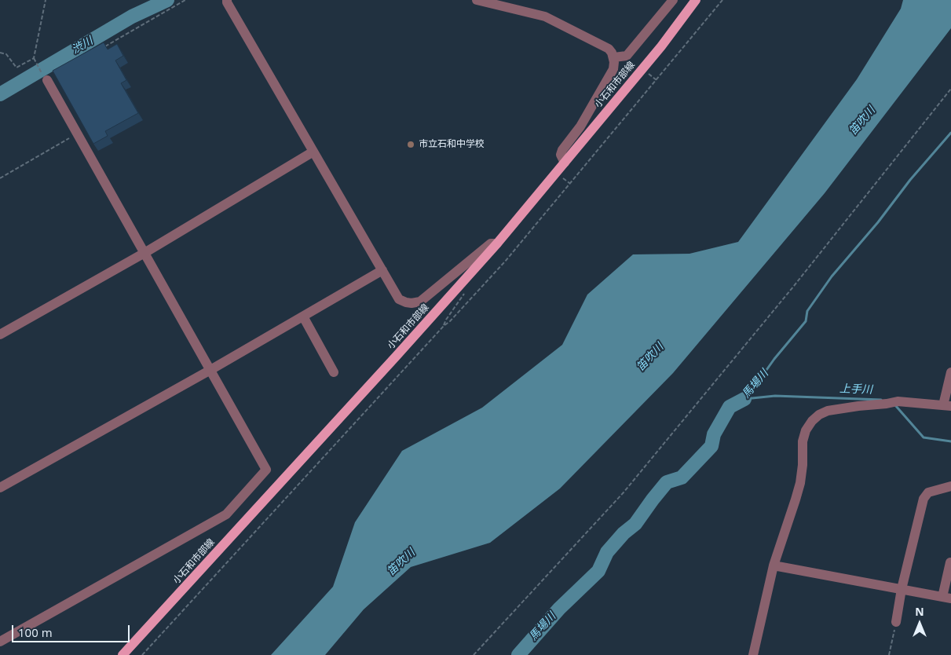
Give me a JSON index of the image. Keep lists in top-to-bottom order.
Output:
{
  "streets": {
    "main road": ["小石和市部線"]
  },
  "water": [
    "渋川",
    "笛吹川",
    "馬場川",
    "上手川"
  ],
  "places": ["市立石和中学校"],
  "scale_bar": "100 m",
  "north": "top"
}
